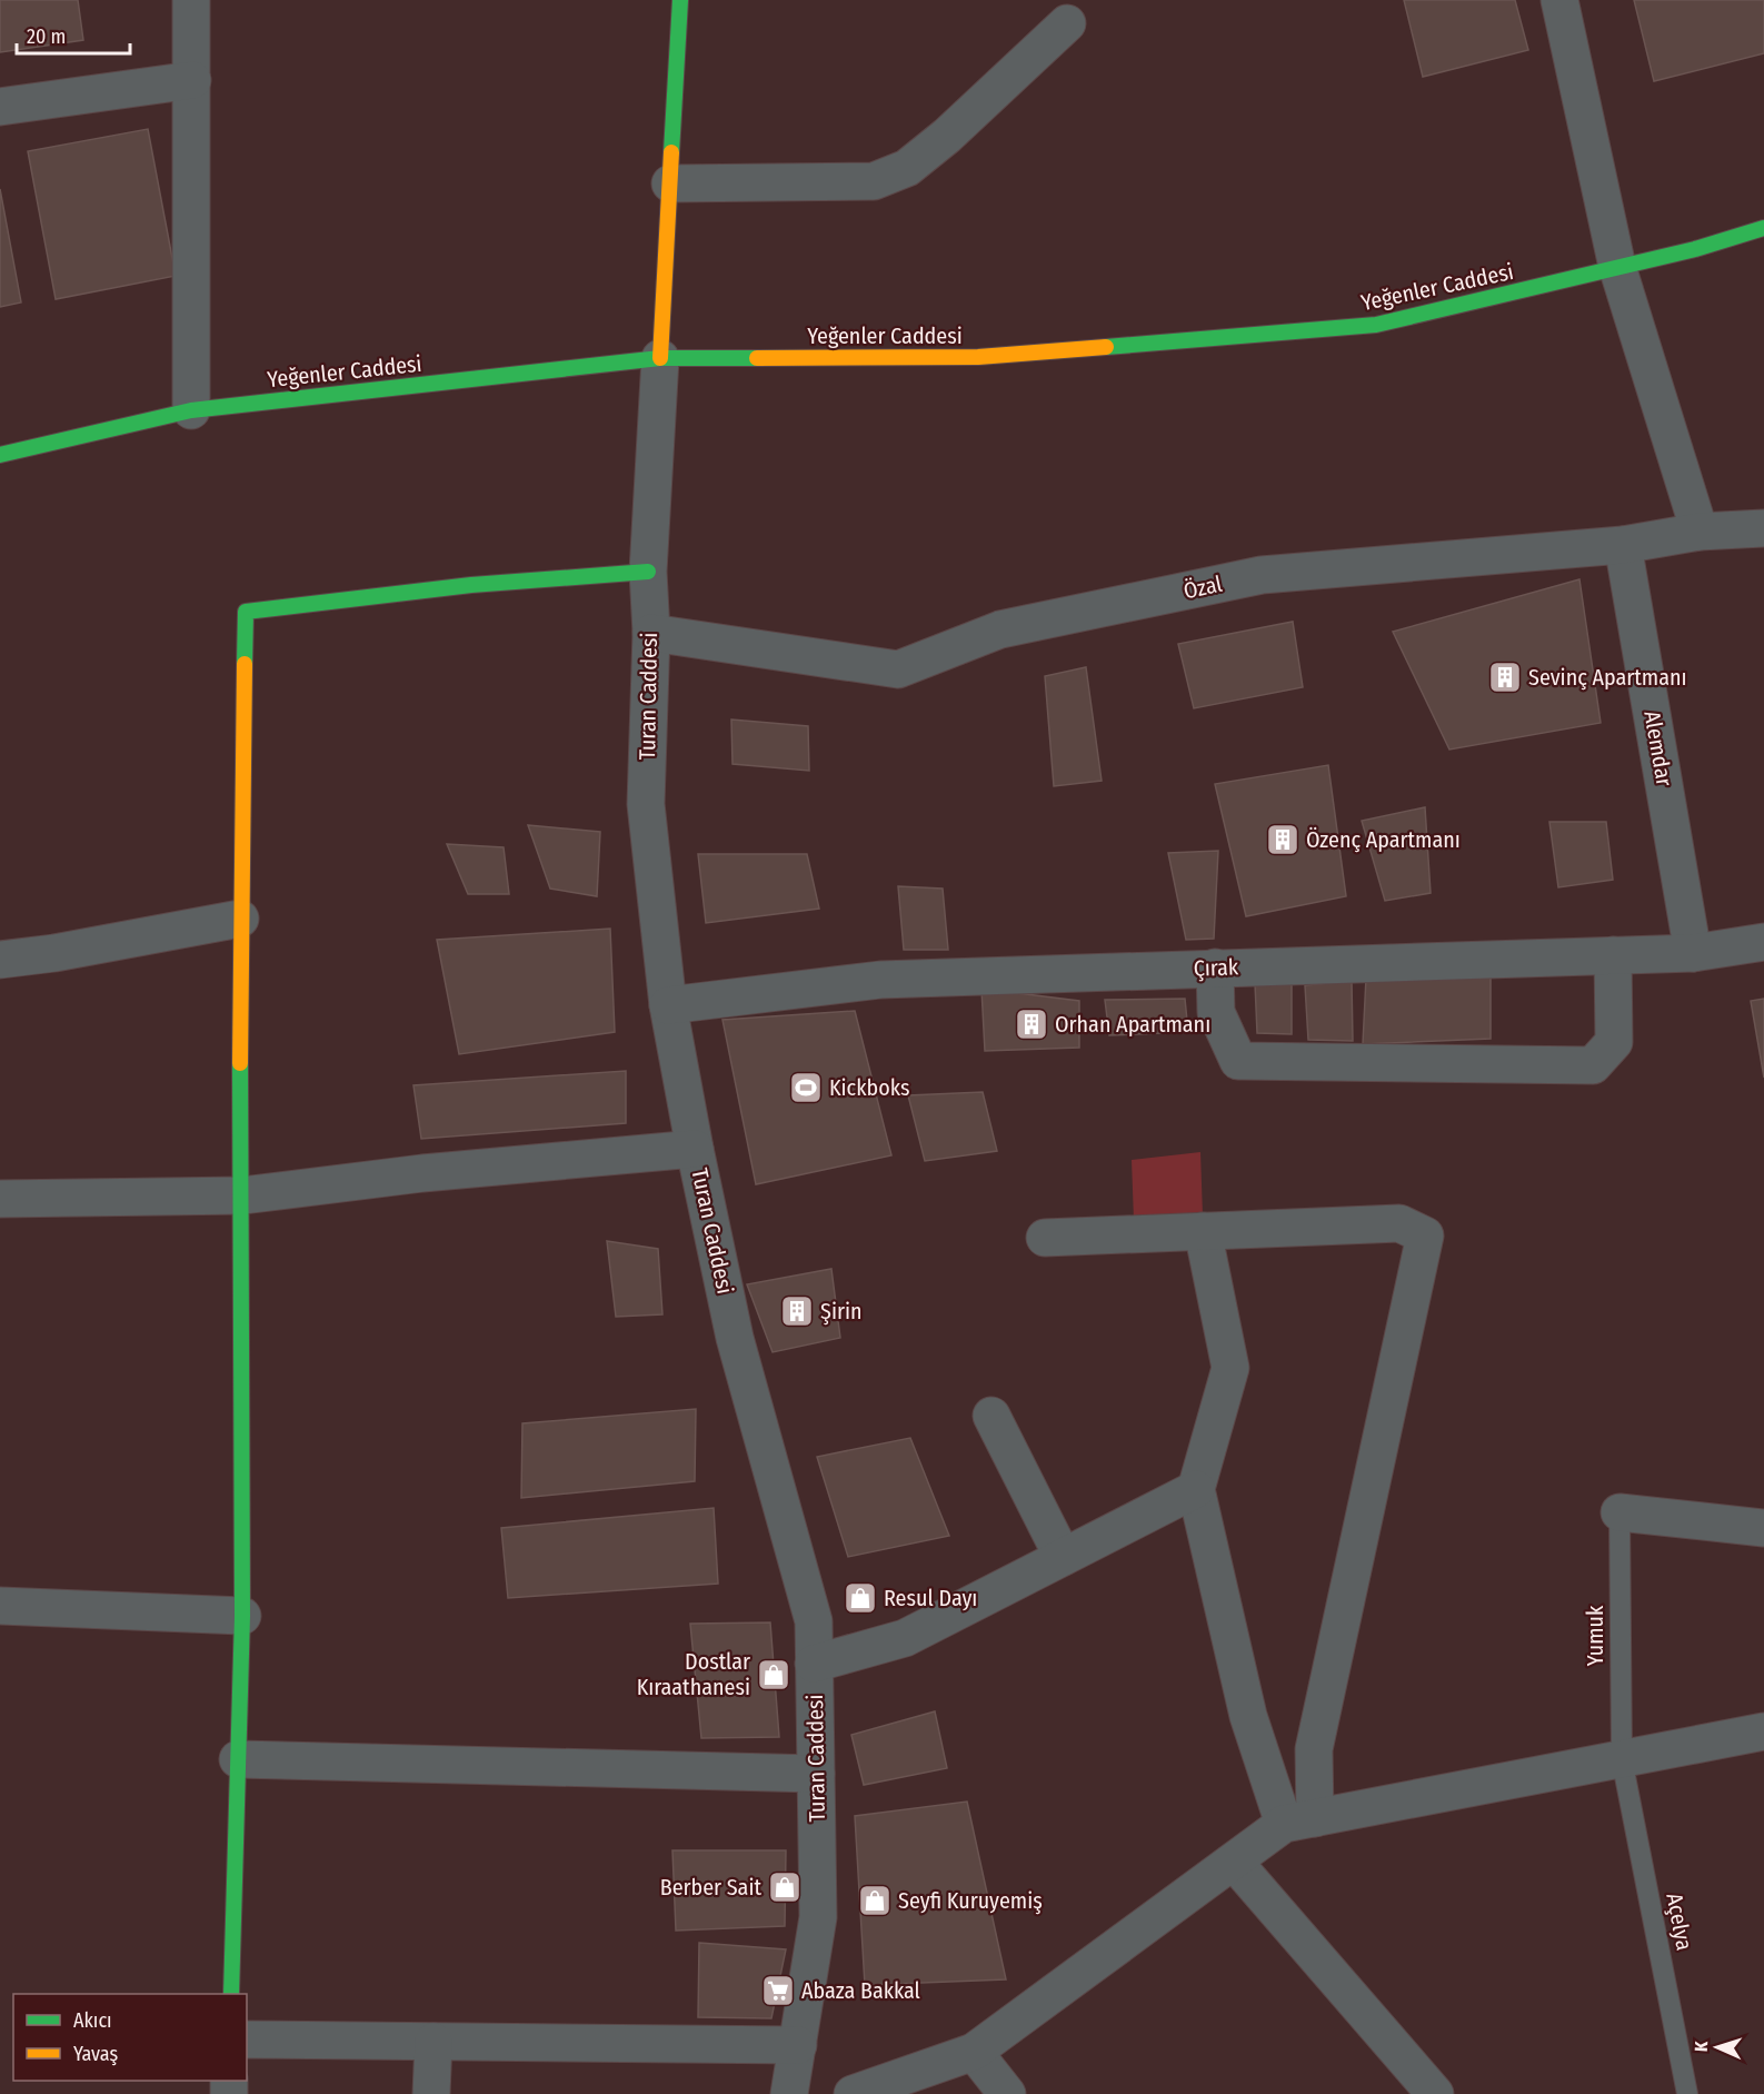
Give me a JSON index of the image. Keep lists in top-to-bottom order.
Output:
{
  "streets": {
    "street": [
      "Yeğenler Caddesi",
      "Özal",
      "Turan Caddesi",
      "Alemdar",
      "Çırak"
    ],
    "lane": ["Yumuk", "Açelya"]
  },
  "crossings": [
    ["Yeğenler Caddesi", "Turan Caddesi"],
    ["Özal", "Turan Caddesi"],
    ["Özal", "Alemdar"],
    ["Turan Caddesi", "Çırak"],
    ["Alemdar", "Çırak"],
    ["Yumuk", "Açelya"]
  ],
  "places": {
    "building": [
      "Sevinç Apartmanı",
      "Özenç Apartmanı",
      "Orhan Apartmanı",
      "Şirin"
    ],
    "sports": ["Kickboks"],
    "shop": [
      "Resul Dayı",
      "Dostlar Kıraathanesi",
      "Berber Sait",
      "Seyfi Kuruyemiş"
    ],
    "supermarket": ["Abaza Bakkal"]
  },
  "legend": ["Akıcı", "Yavaş"],
  "scale_bar": "20 m",
  "north": "left"
}
